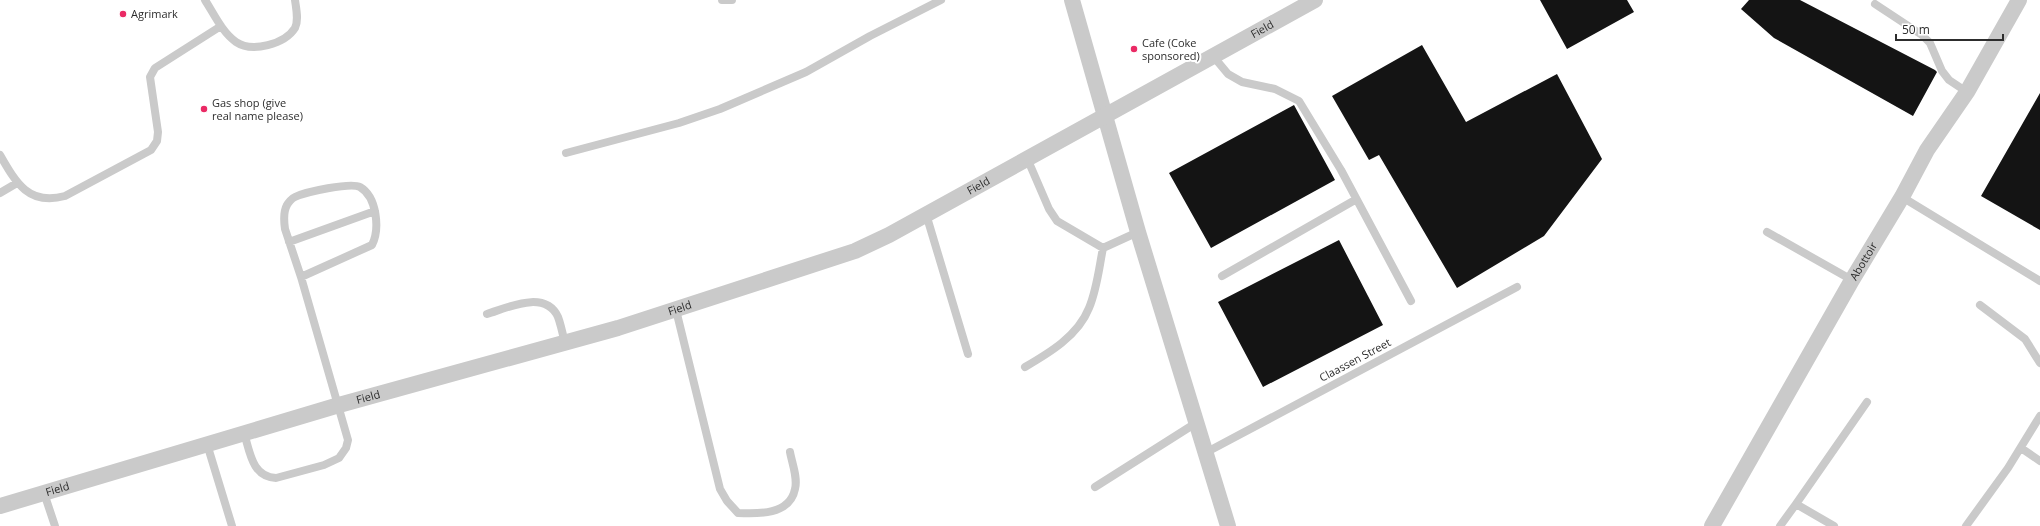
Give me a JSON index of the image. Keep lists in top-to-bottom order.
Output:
{
  "streets": {
    "street": ["Field", "Abottoir"],
    "lane": ["Claassen Street"]
  },
  "places": ["Agrimark", "Cafe (Coke sponsored)", "Gas shop (give real name please)"],
  "scale_bar": "50 m"
}
